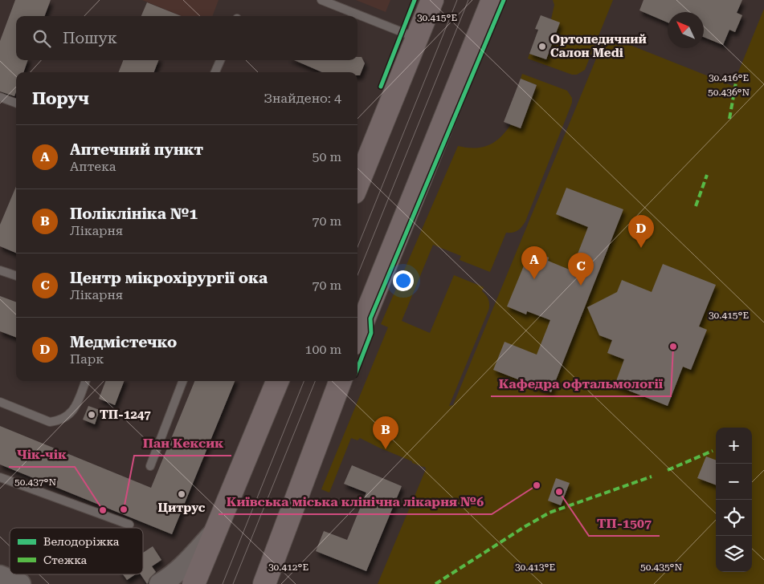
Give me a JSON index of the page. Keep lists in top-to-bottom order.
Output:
{
  "places": [
    "Ортопедичний Салон Medi",
    "Кафедра офтальмології",
    "ТП-1247",
    "Київська міська клінічна лікарня №6",
    "ТП-1507",
    "Цитрус",
    "Пан Кексик",
    "Чік-чік"
  ],
  "legend": ["Велодоріжка", "Стежка"],
  "north": "top left",
  "page": {
    "search": "Пошук",
    "heading": ["Поруч", "Знайдено: 4"],
    "list": [
      {
        "mark": "A",
        "name": "Аптечний пункт",
        "note": "Аптека",
        "value": "50 m"
      },
      {
        "mark": "B",
        "name": "Поліклініка №1",
        "note": "Лікарня",
        "value": "70 m"
      },
      {
        "mark": "C",
        "name": "Центр мікрохірургії ока",
        "note": "Лікарня",
        "value": "70 m"
      },
      {
        "mark": "D",
        "name": "Медмістечко",
        "note": "Парк",
        "value": "100 m"
      }
    ],
    "pins": [
      "D",
      "A",
      "C",
      "B"
    ],
    "map_buttons": ["+", "−"]
  },
  "coordinates": [
    "30.415°E",
    "30.416°E",
    "50.436°N",
    "50.437°N",
    "50.435°N",
    "30.412°E",
    "30.413°E"
  ]
}
